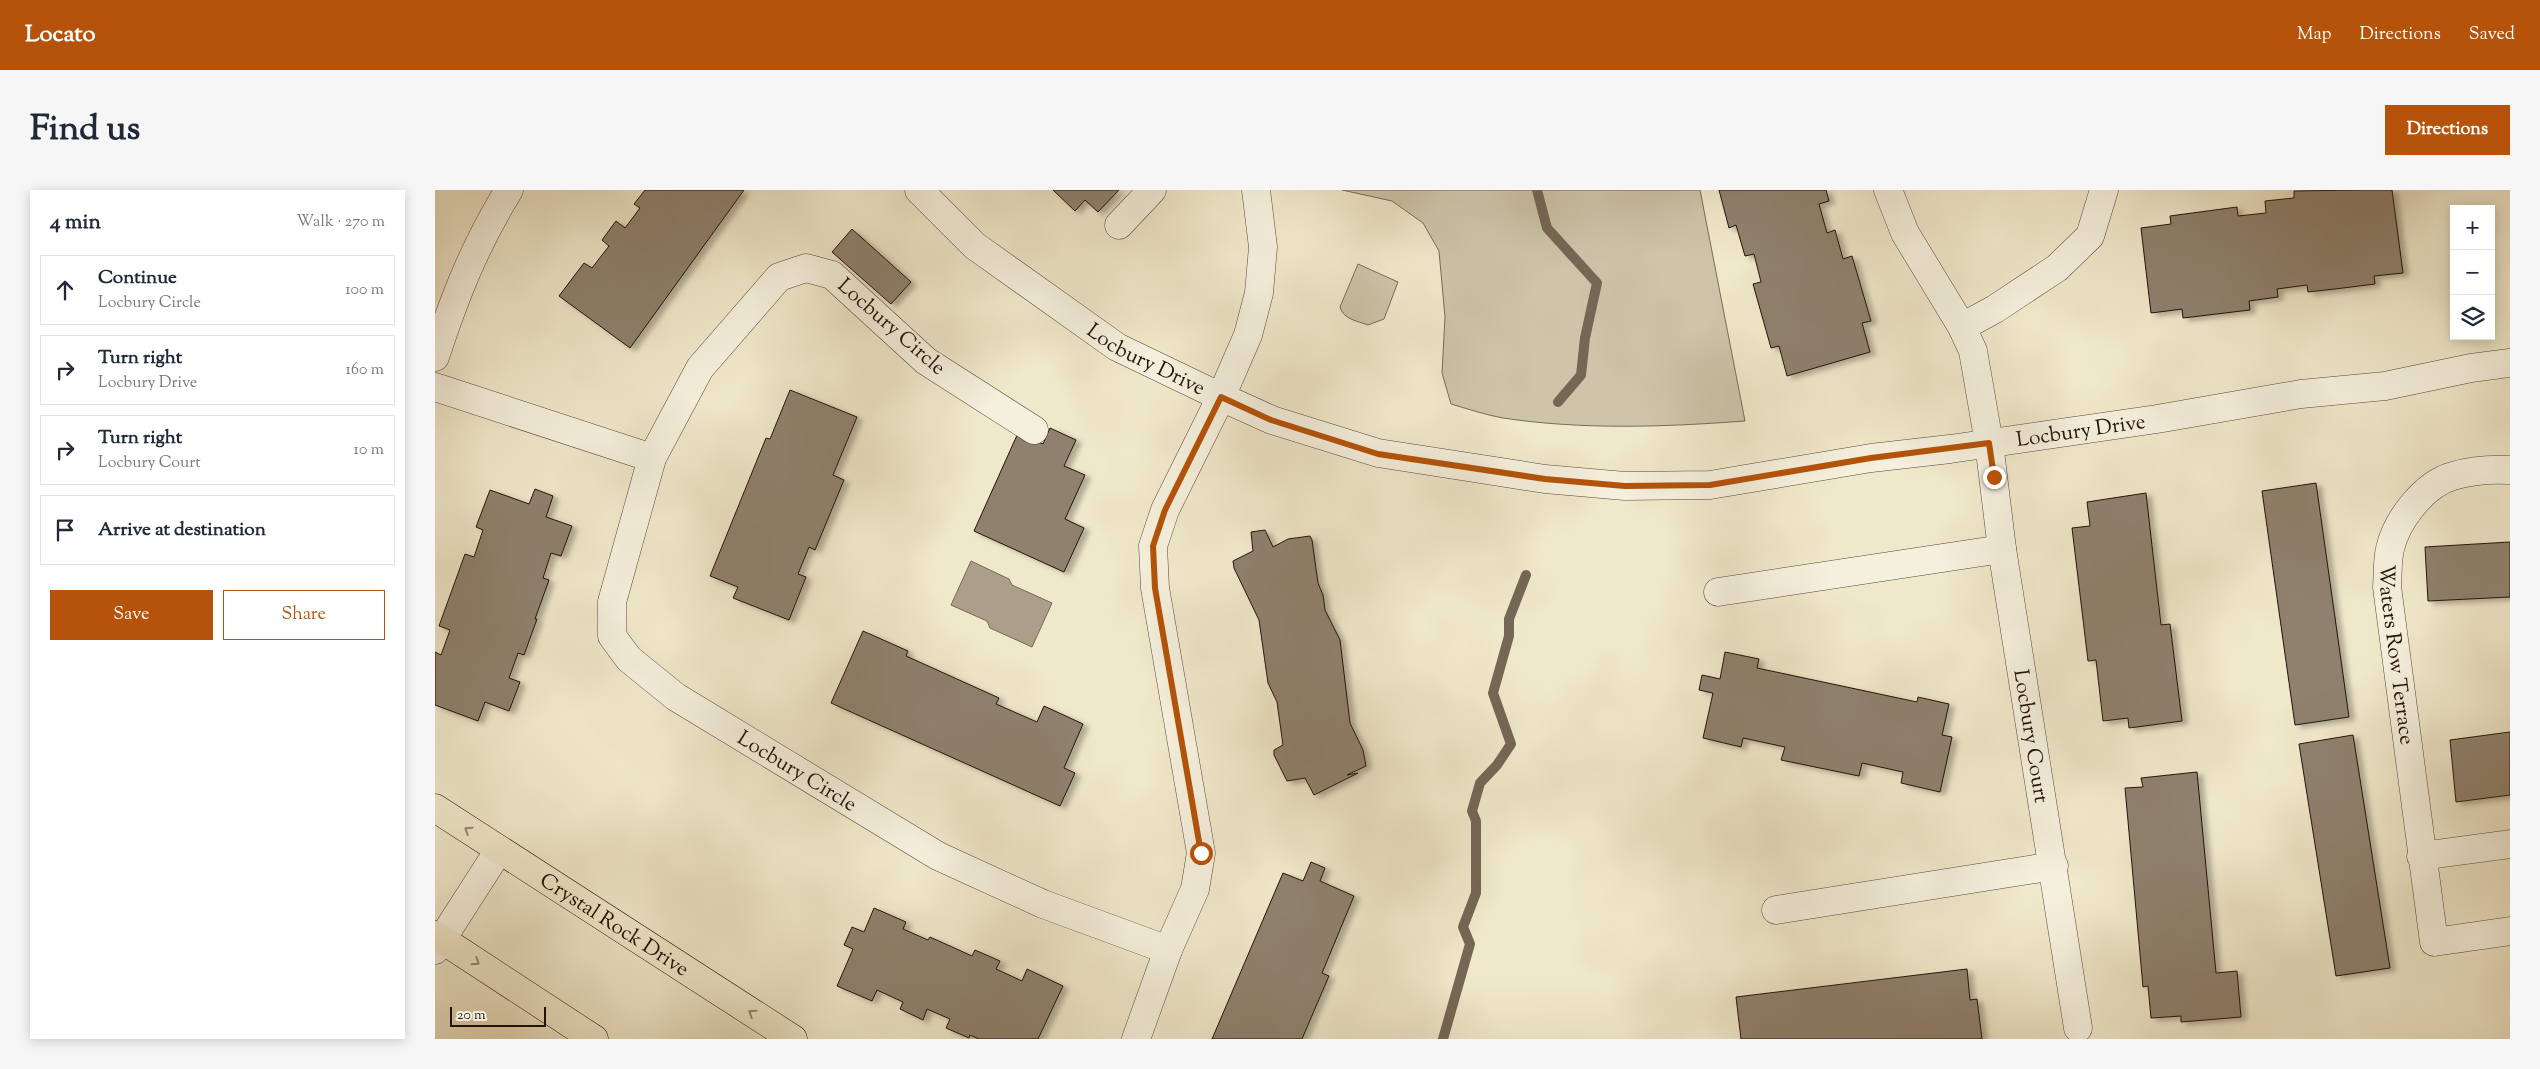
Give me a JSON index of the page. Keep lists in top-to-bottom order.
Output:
{
  "streets": {
    "main road": ["Crystal Rock Drive"],
    "street": [
      "Locbury Circle",
      "Locbury Drive",
      "Waters Row Terrace",
      "Locbury Court"
    ]
  },
  "crossings": [
    ["Locbury Drive", "Locbury Court"]
  ],
  "scale_bar": "20 m",
  "page": {
    "header": "Locato",
    "nav": ["Map", "Directions", "Saved"],
    "title": "Find us",
    "buttons": [
      "Directions",
      ["Save", "Share"]
    ],
    "heading": ["4 min", "Walk · 270 m"],
    "map_buttons": ["+", "−"],
    "list": [
      ["Continue", "Locbury Circle", "100 m"],
      ["Turn right", "Locbury Drive", "160 m"],
      ["Turn right", "Locbury Court", "10 m"],
      "Arrive at destination"
    ],
    "scale": "20 m"
  }
}
